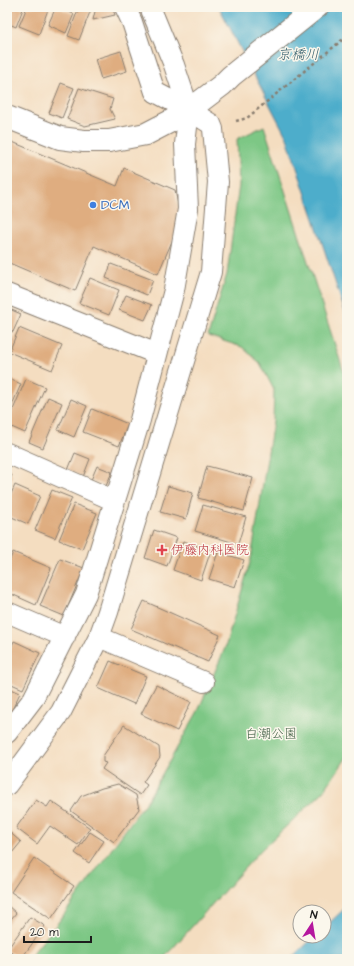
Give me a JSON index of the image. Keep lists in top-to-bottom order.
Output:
{
  "water": ["京橋川"],
  "parks": ["白潮公園"],
  "places": {
    "other": ["DCM"],
    "health": ["伊藤内科医院"]
  },
  "scale_bar": "20 m",
  "north": "top"
}
